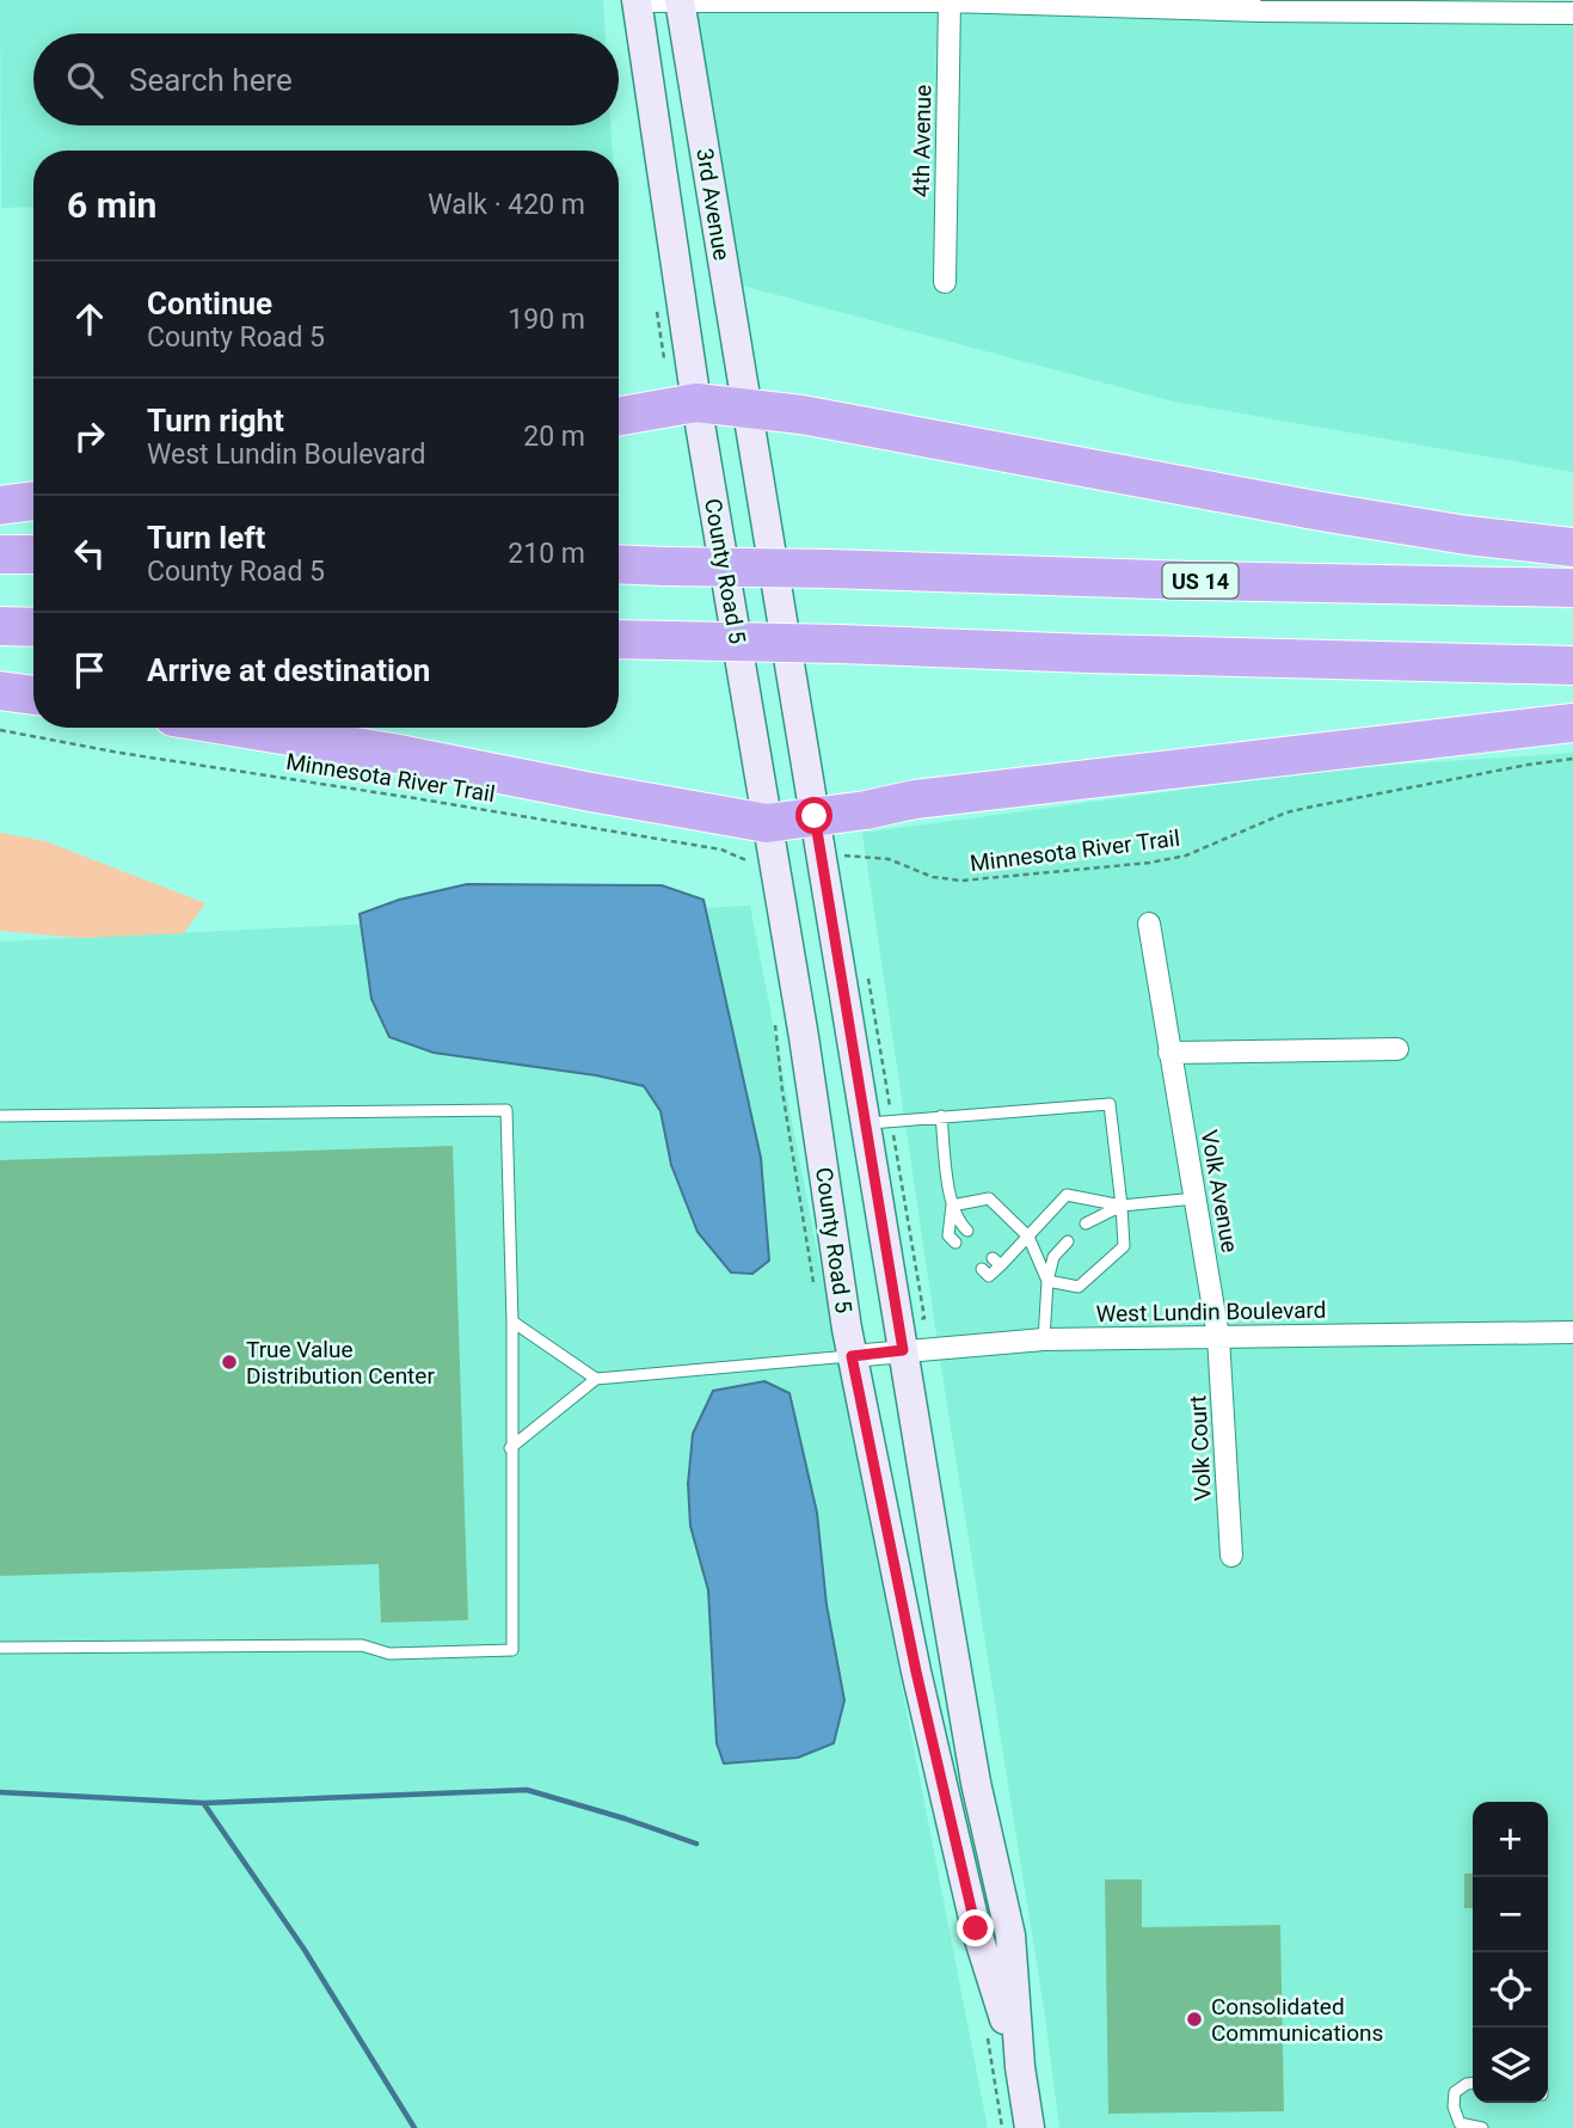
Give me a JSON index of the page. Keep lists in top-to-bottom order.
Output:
{
  "streets": {
    "highway": ["US 14"],
    "street": [
      "4th Avenue",
      "3rd Avenue",
      "County Road 5",
      "Volk Avenue",
      "West Lundin Boulevard",
      "Volk Court"
    ],
    "path": ["Minnesota River Trail"]
  },
  "crossings": [
    ["3rd Avenue", "County Road 5"],
    ["County Road 5", "Minnesota River Trail"],
    ["County Road 5", "West Lundin Boulevard"],
    ["Volk Avenue", "West Lundin Boulevard"],
    ["Volk Avenue", "Volk Court"],
    ["West Lundin Boulevard", "Volk Court"]
  ],
  "places": ["True Value Distribution Center", "Consolidated Communications"],
  "page": {
    "search": "Search here",
    "heading": ["6 min", "Walk · 420 m"],
    "list": [
      ["Continue", "County Road 5", "190 m"],
      ["Turn right", "West Lundin Boulevard", "20 m"],
      ["Turn left", "County Road 5", "210 m"],
      "Arrive at destination"
    ],
    "map_buttons": ["+", "−"]
  }
}
